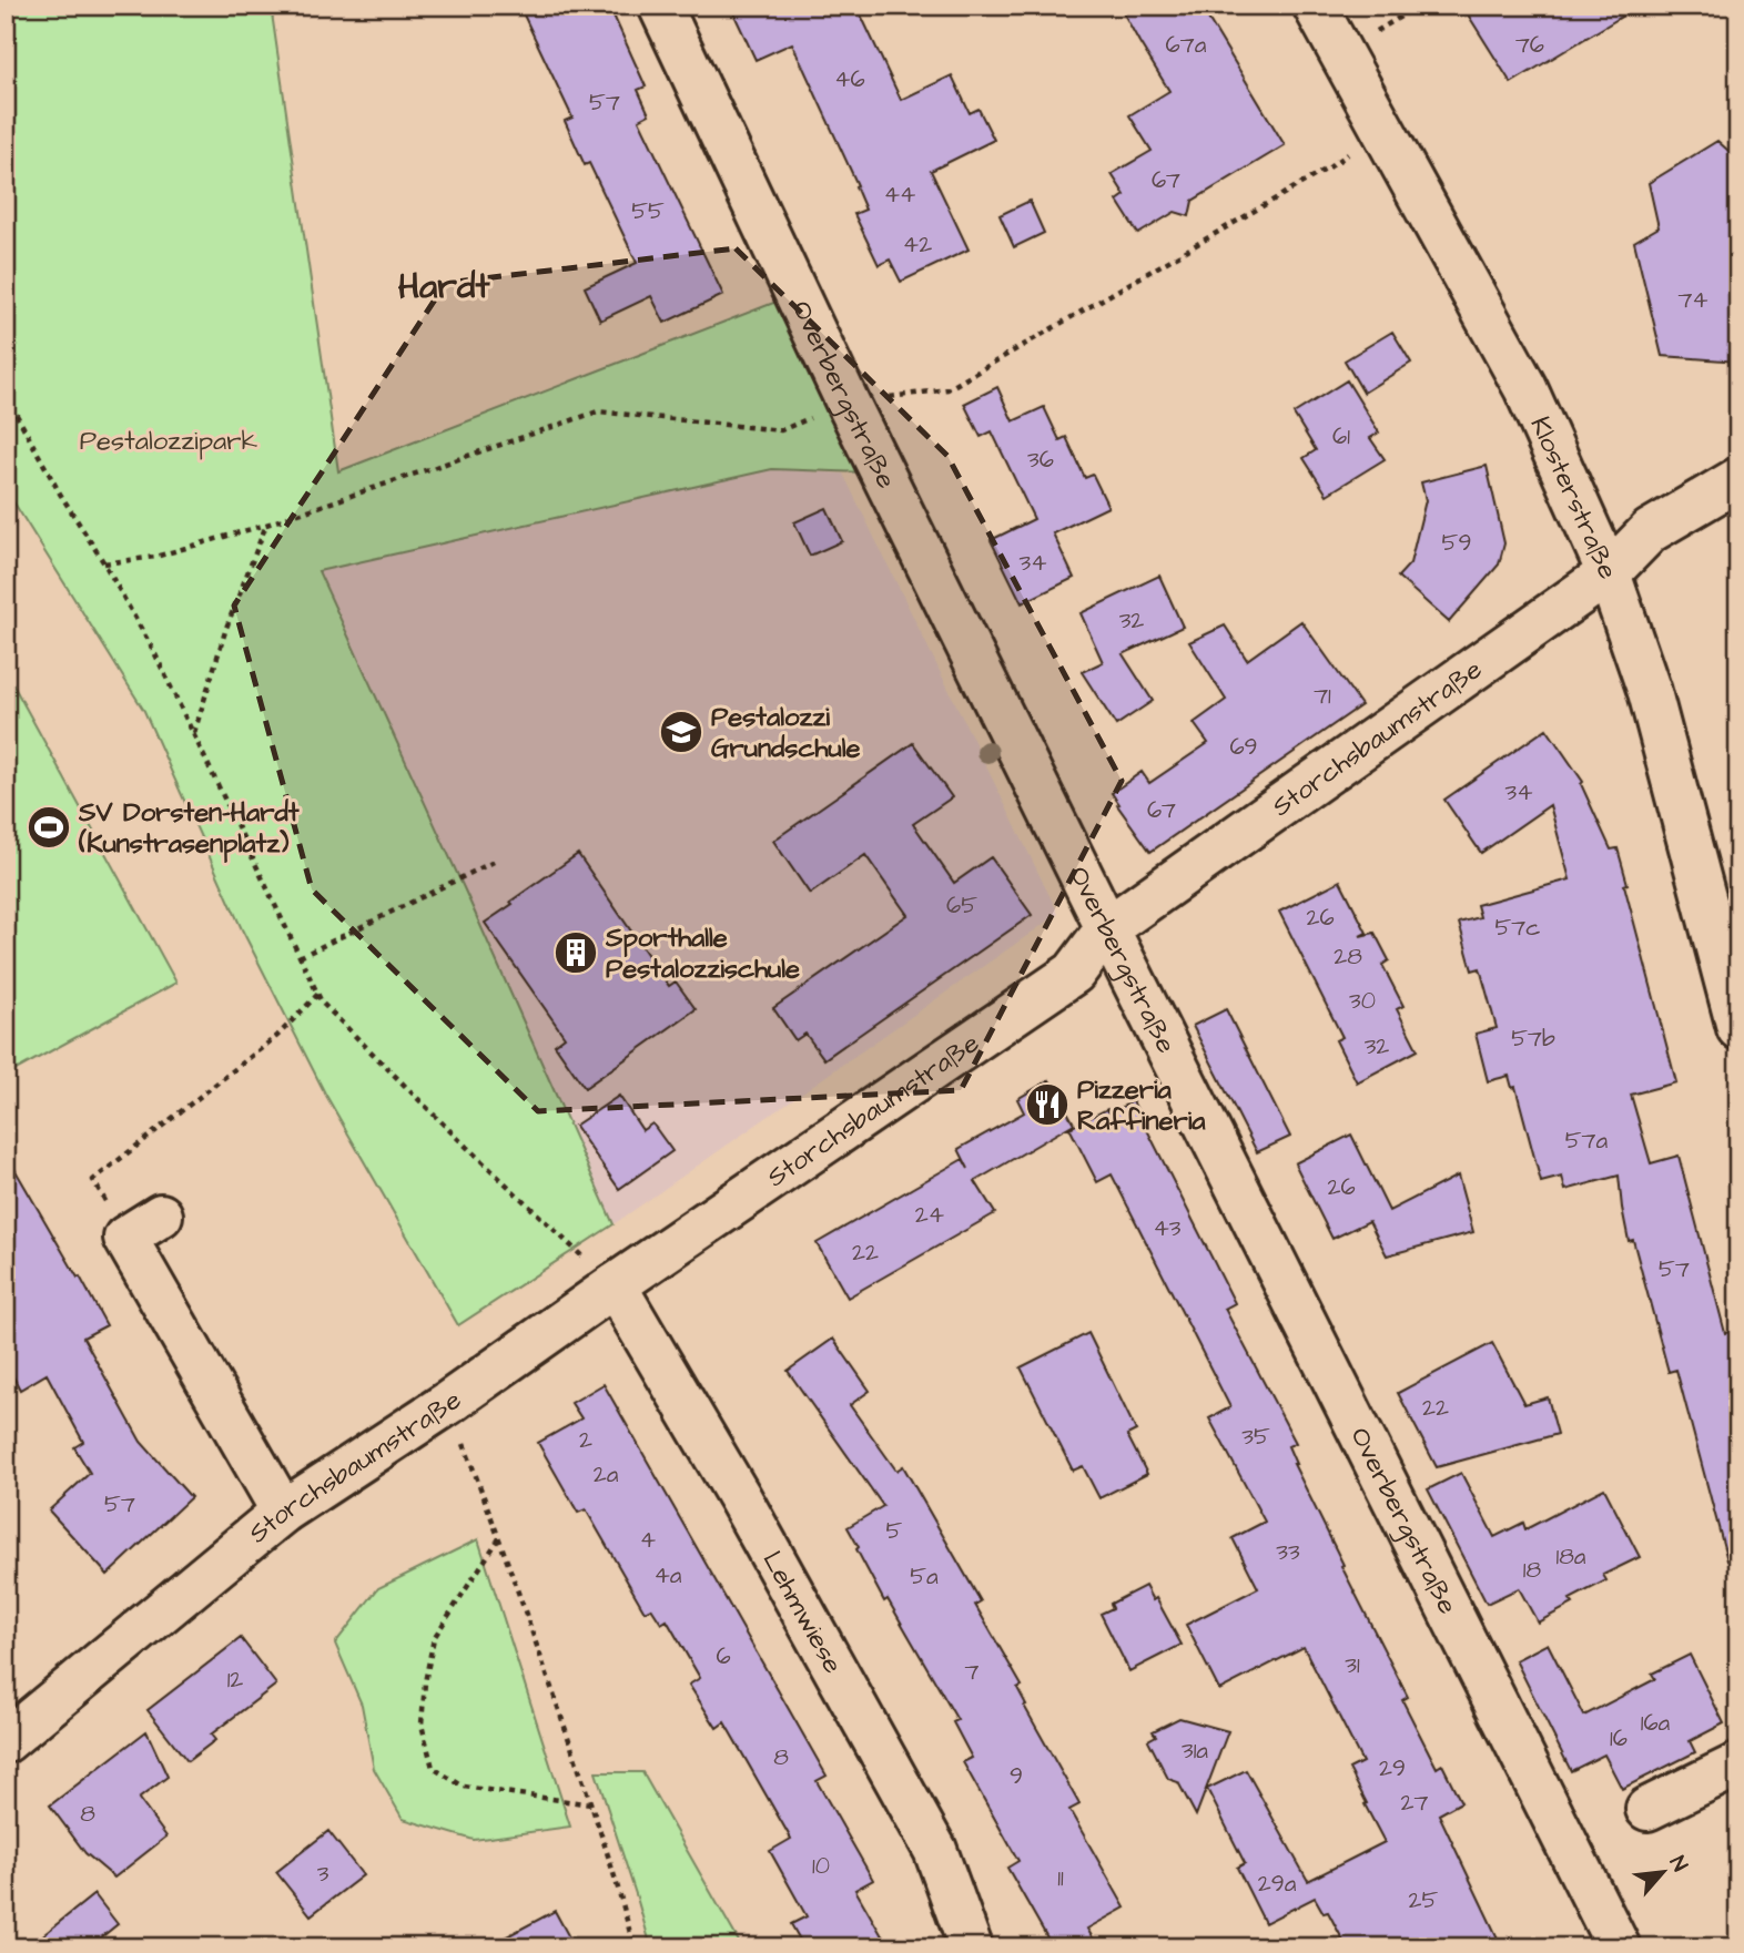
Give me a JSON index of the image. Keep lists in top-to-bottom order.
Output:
{
  "streets": {
    "street": [
      "Overbergstraße",
      "Klosterstraße",
      "Storchsbaumstraße",
      "Lehmwiese"
    ]
  },
  "crossings": [
    ["Overbergstraße", "Storchsbaumstraße"],
    ["Klosterstraße", "Storchsbaumstraße"],
    ["Storchsbaumstraße", "Lehmwiese"]
  ],
  "districts": ["Hardt"],
  "parks": ["Pestalozzipark"],
  "places": {
    "school or university": ["Pestalozzi Grundschule"],
    "sports": ["SV Dorsten-Hardt (Kunstrasenplatz)"],
    "building": ["Sporthalle Pestalozzischule"],
    "restaurant": ["Pizzeria Raffineria"]
  },
  "house_numbers": [
    "67a",
    "76",
    "46",
    "57",
    "67",
    "44",
    "55",
    "42",
    "74",
    "61",
    "36",
    "59",
    "34",
    "32",
    "71",
    "69",
    "34",
    "67",
    "65",
    "26",
    "57c",
    "28",
    "30",
    "57b",
    "32",
    "57a",
    "26",
    "24",
    "43",
    "22",
    "57",
    "22",
    "35",
    "2",
    "2a",
    "57",
    "5",
    "4",
    "33",
    "18a",
    "18",
    "4a",
    "5a",
    "6",
    "31",
    "7",
    "12",
    "16a",
    "16",
    "31a",
    "8",
    "29",
    "9",
    "27",
    "8",
    "10",
    "3",
    "11",
    "29a",
    "25"
  ],
  "north": "top right"
}
